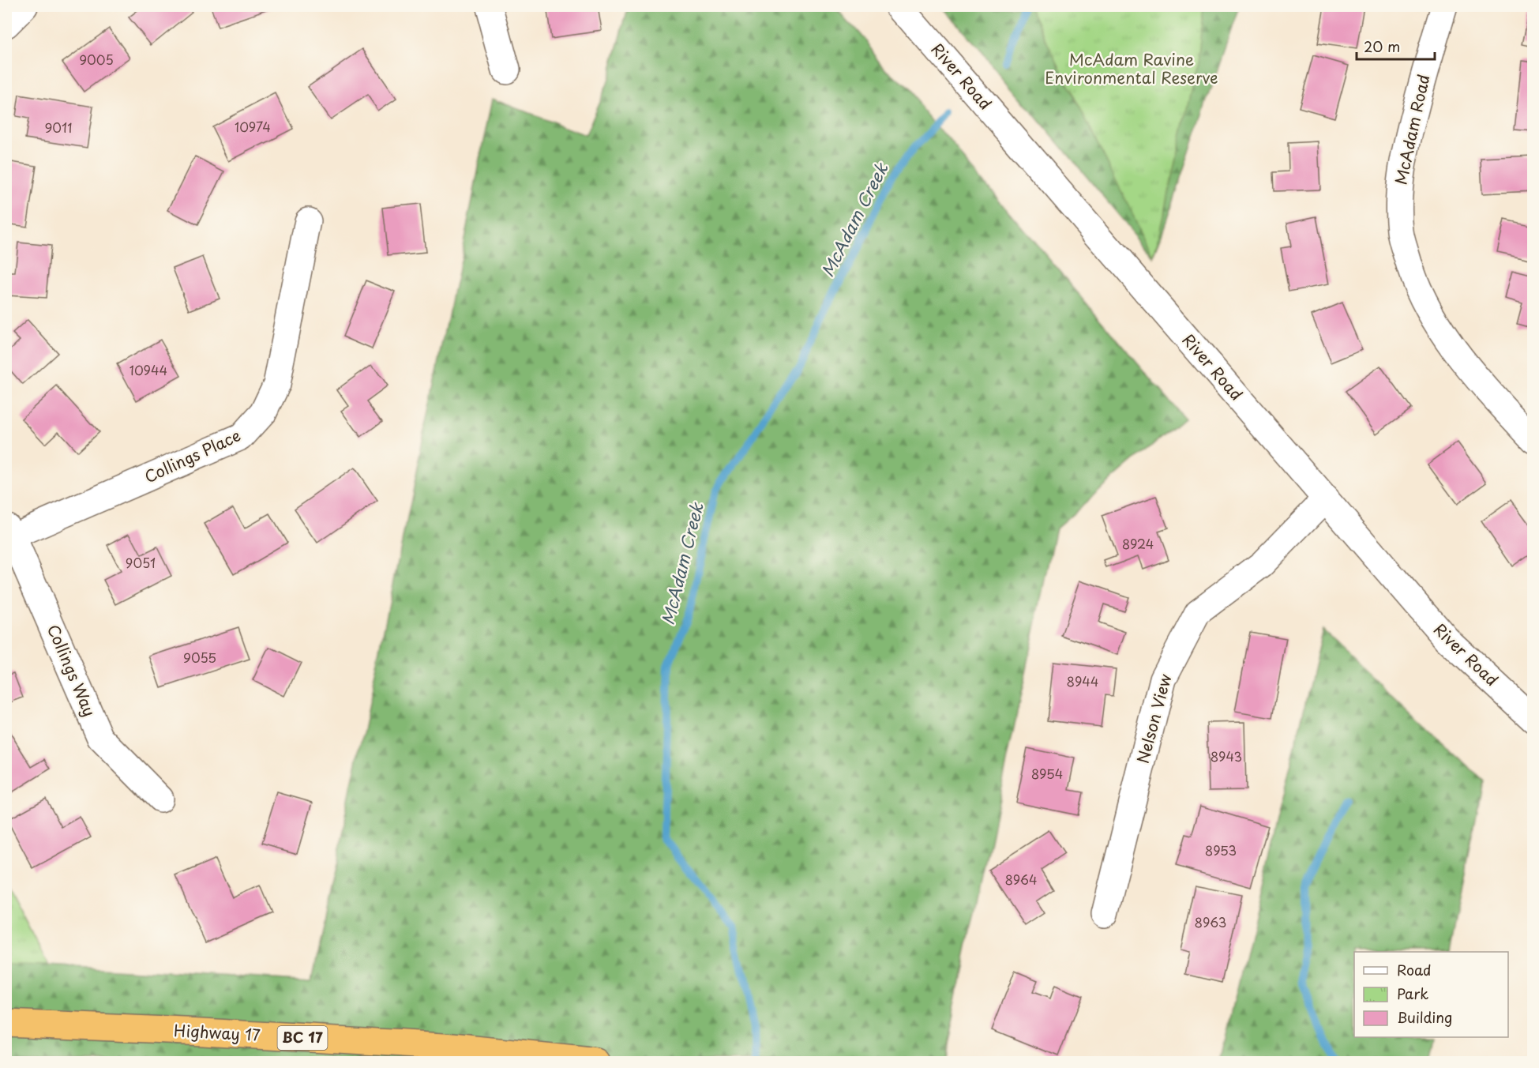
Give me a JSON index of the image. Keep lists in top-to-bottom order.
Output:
{
  "streets": {
    "highway": ["Highway 17", "BC 17"],
    "street": [
      "River Road",
      "McAdam Road",
      "Collings Place",
      "Collings Way",
      "Nelson View"
    ]
  },
  "crossings": [
    ["River Road", "Nelson View"],
    ["Collings Place", "Collings Way"]
  ],
  "water": ["McAdam Creek"],
  "parks": ["McAdam Ravine Environmental Reserve"],
  "house_numbers": [
    "9005",
    "10974",
    "9011",
    "10944",
    "8924",
    "9051",
    "9055",
    "8944",
    "8943",
    "8954",
    "8953",
    "8964",
    "8963"
  ],
  "legend": ["Road", "Park", "Building"],
  "scale_bar": "20 m"
}
